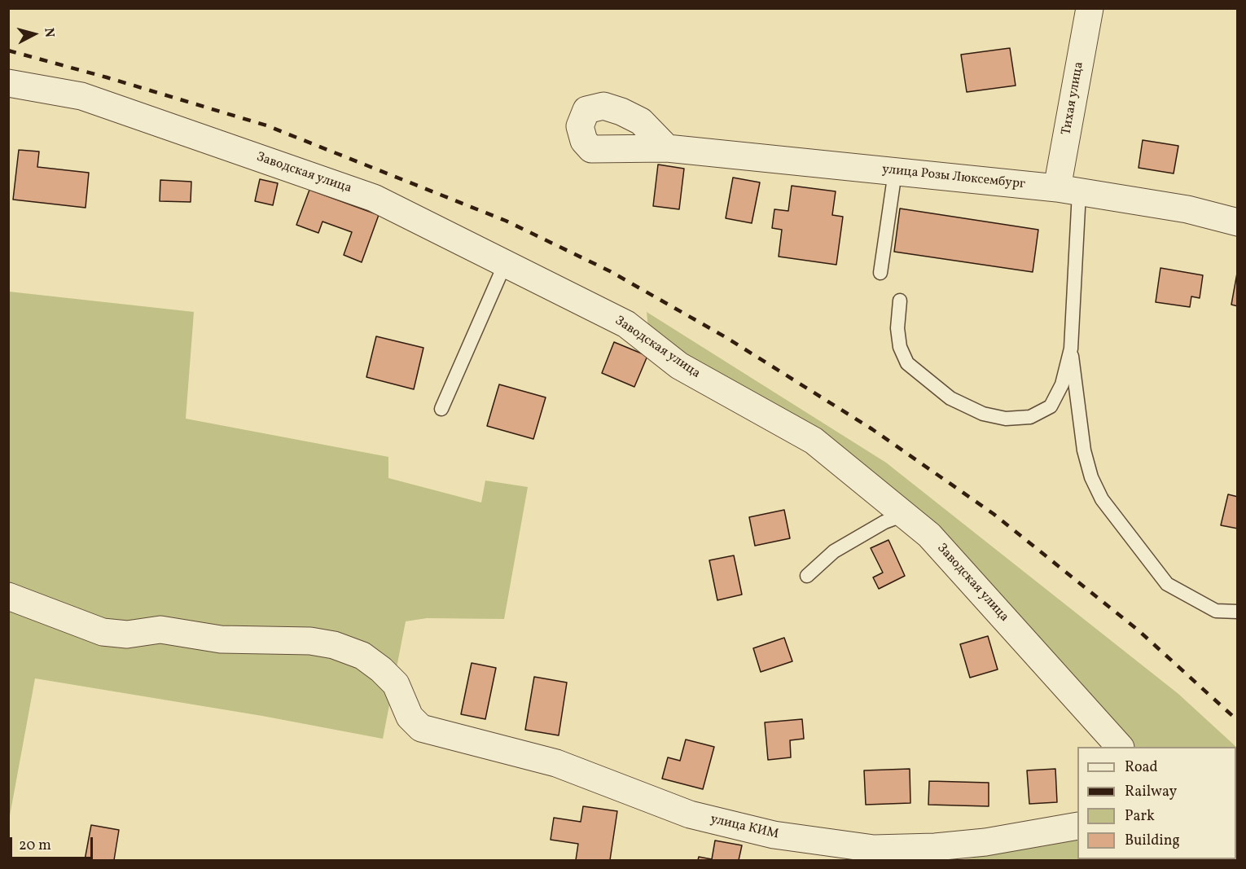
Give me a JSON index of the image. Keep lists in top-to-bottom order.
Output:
{
  "streets": {
    "street": [
      "Тихая улица",
      "Заводская улица",
      "улица Розы Люксембург",
      "улица КИМ"
    ]
  },
  "crossings": [
    ["Тихая улица", "улица Розы Люксембург"]
  ],
  "legend": [
    "Road",
    "Railway",
    "Park",
    "Building"
  ],
  "scale_bar": "20 m",
  "north": "right"
}
